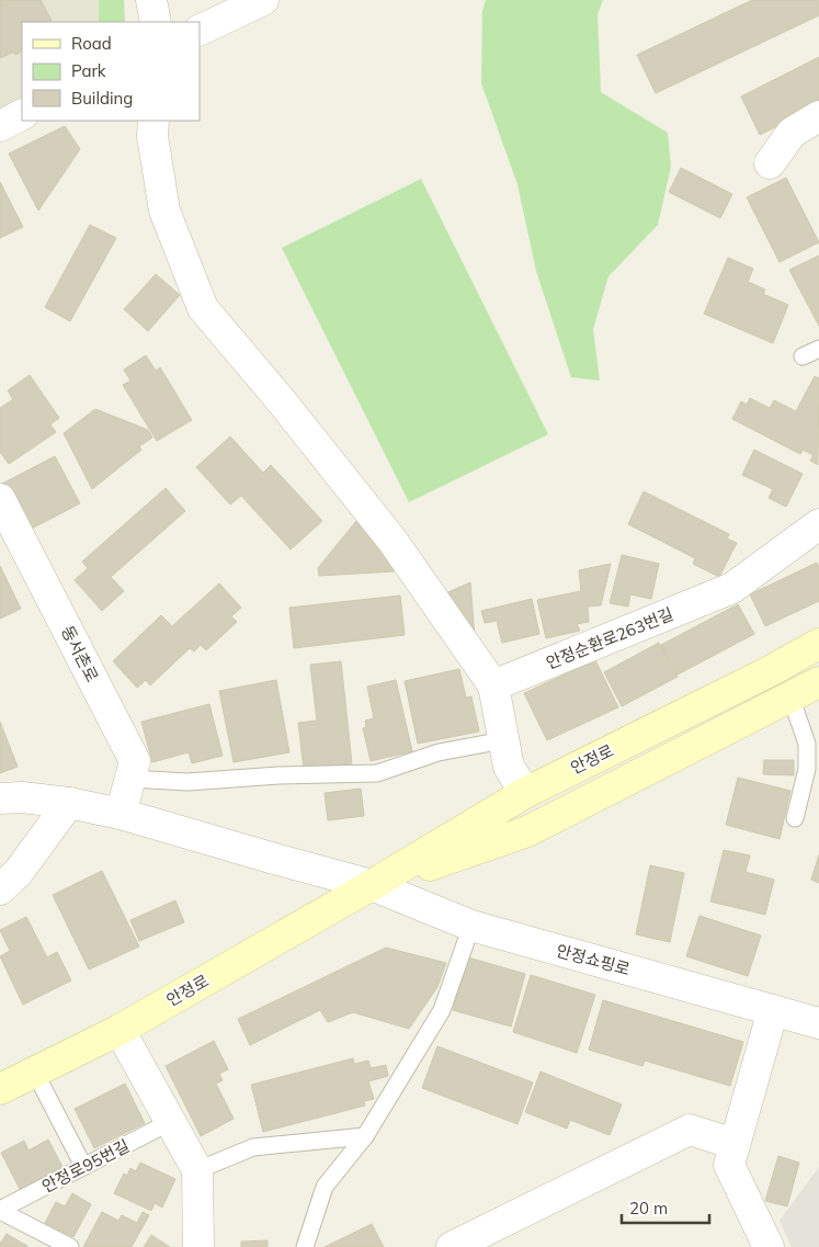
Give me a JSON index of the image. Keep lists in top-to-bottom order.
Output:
{
  "streets": {
    "main road": ["안정로"],
    "street": ["안정순환로263번길", "동서촌로", "안정쇼핑로"],
    "lane": ["안정로95번길"]
  },
  "crossings": [
    ["안정로", "안정쇼핑로"]
  ],
  "legend": ["Road", "Park", "Building"],
  "scale_bar": "20 m"
}
